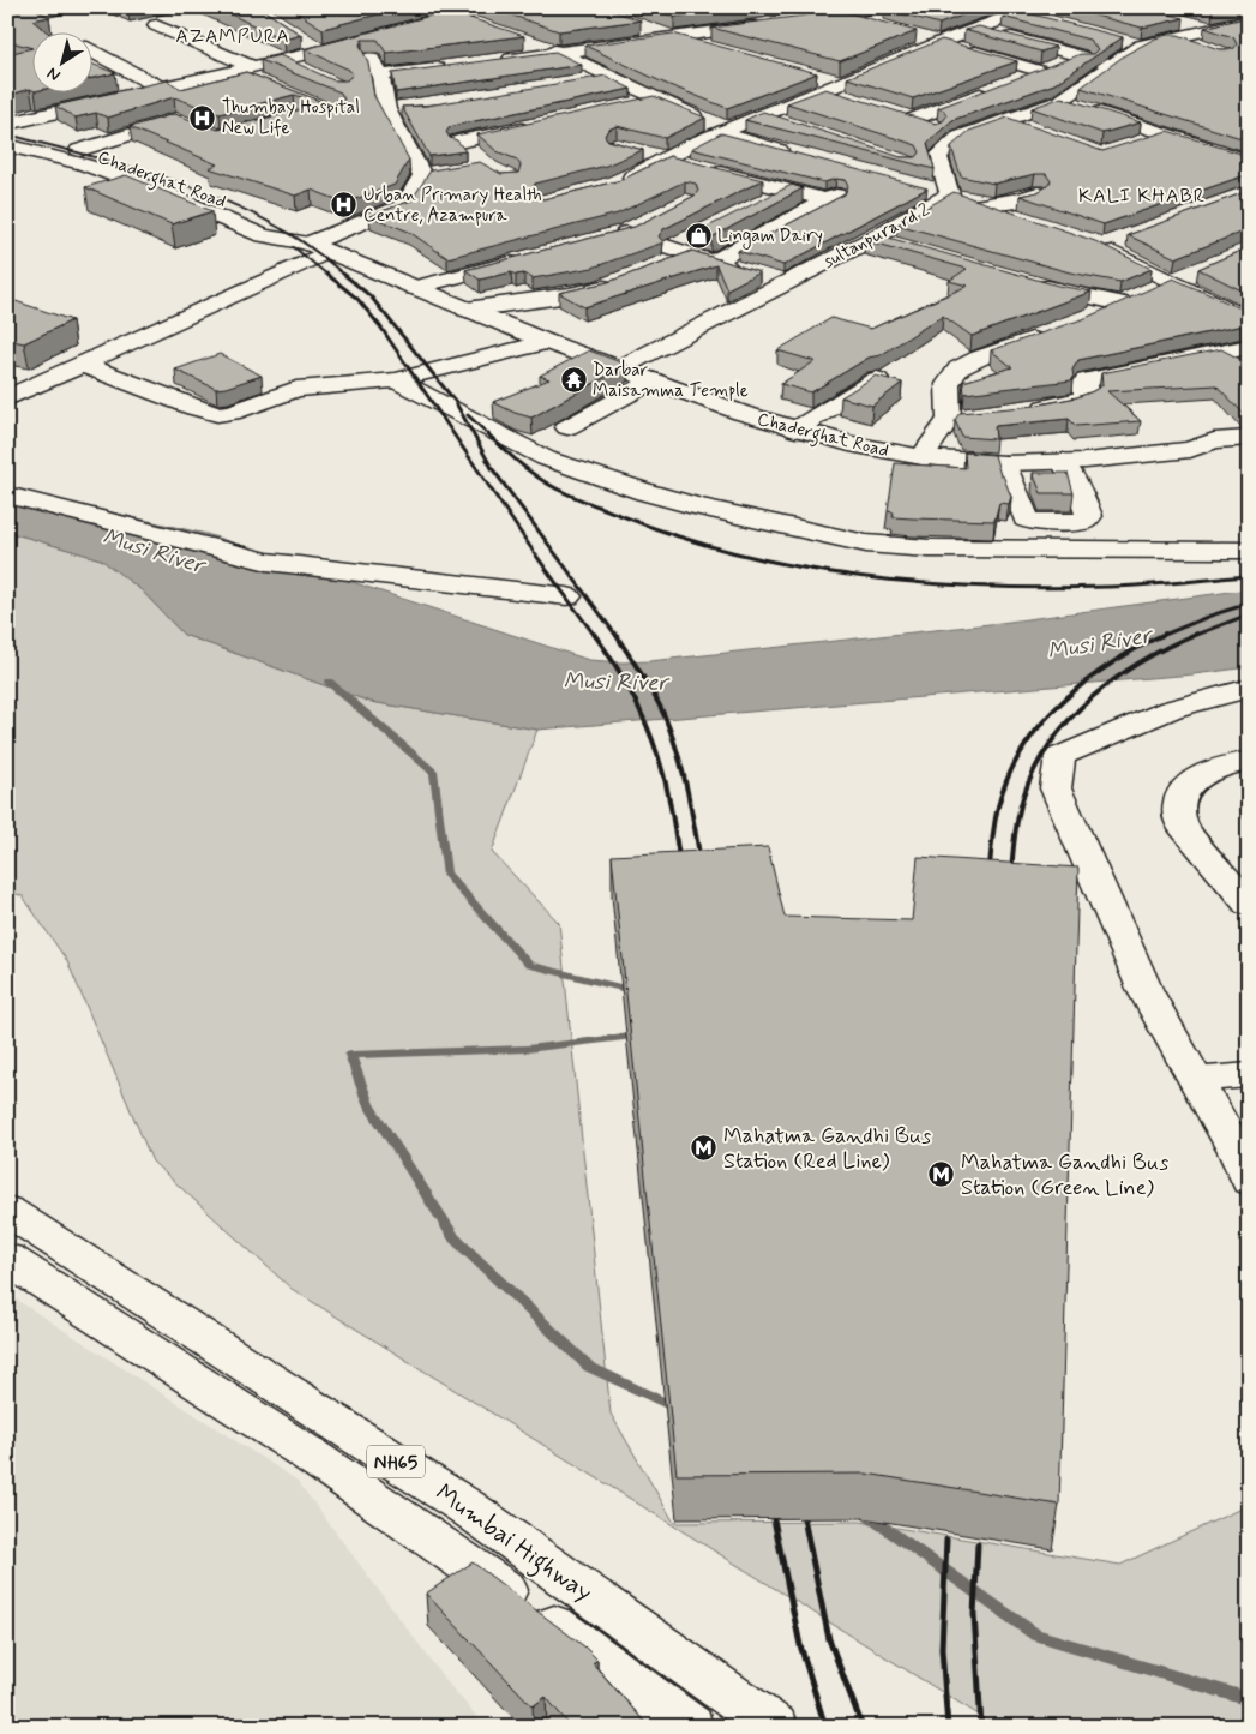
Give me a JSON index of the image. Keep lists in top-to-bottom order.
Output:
{
  "streets": {
    "main road": [
      "Chaderghat Road",
      "sultanpura rd 2",
      "NH65",
      "Mumbai Highway"
    ]
  },
  "crossings": [
    ["Chaderghat Road", "sultanpura rd 2"]
  ],
  "districts": ["AZAMPURA", "KALI KHABR"],
  "water": ["Musi River"],
  "places": {
    "hospital": ["Thumbay Hospital New Life", "Urban Primary Health Centre, Azampura"],
    "shop": ["Lingam Dairy"],
    "temple": ["Darbar Maisamma Temple"],
    "metro station": ["Mahatma Gandhi Bus Station (Red Line)", "Mahatma Gandhi Bus Station (Green Line)"]
  },
  "north": "bottom left"
}
